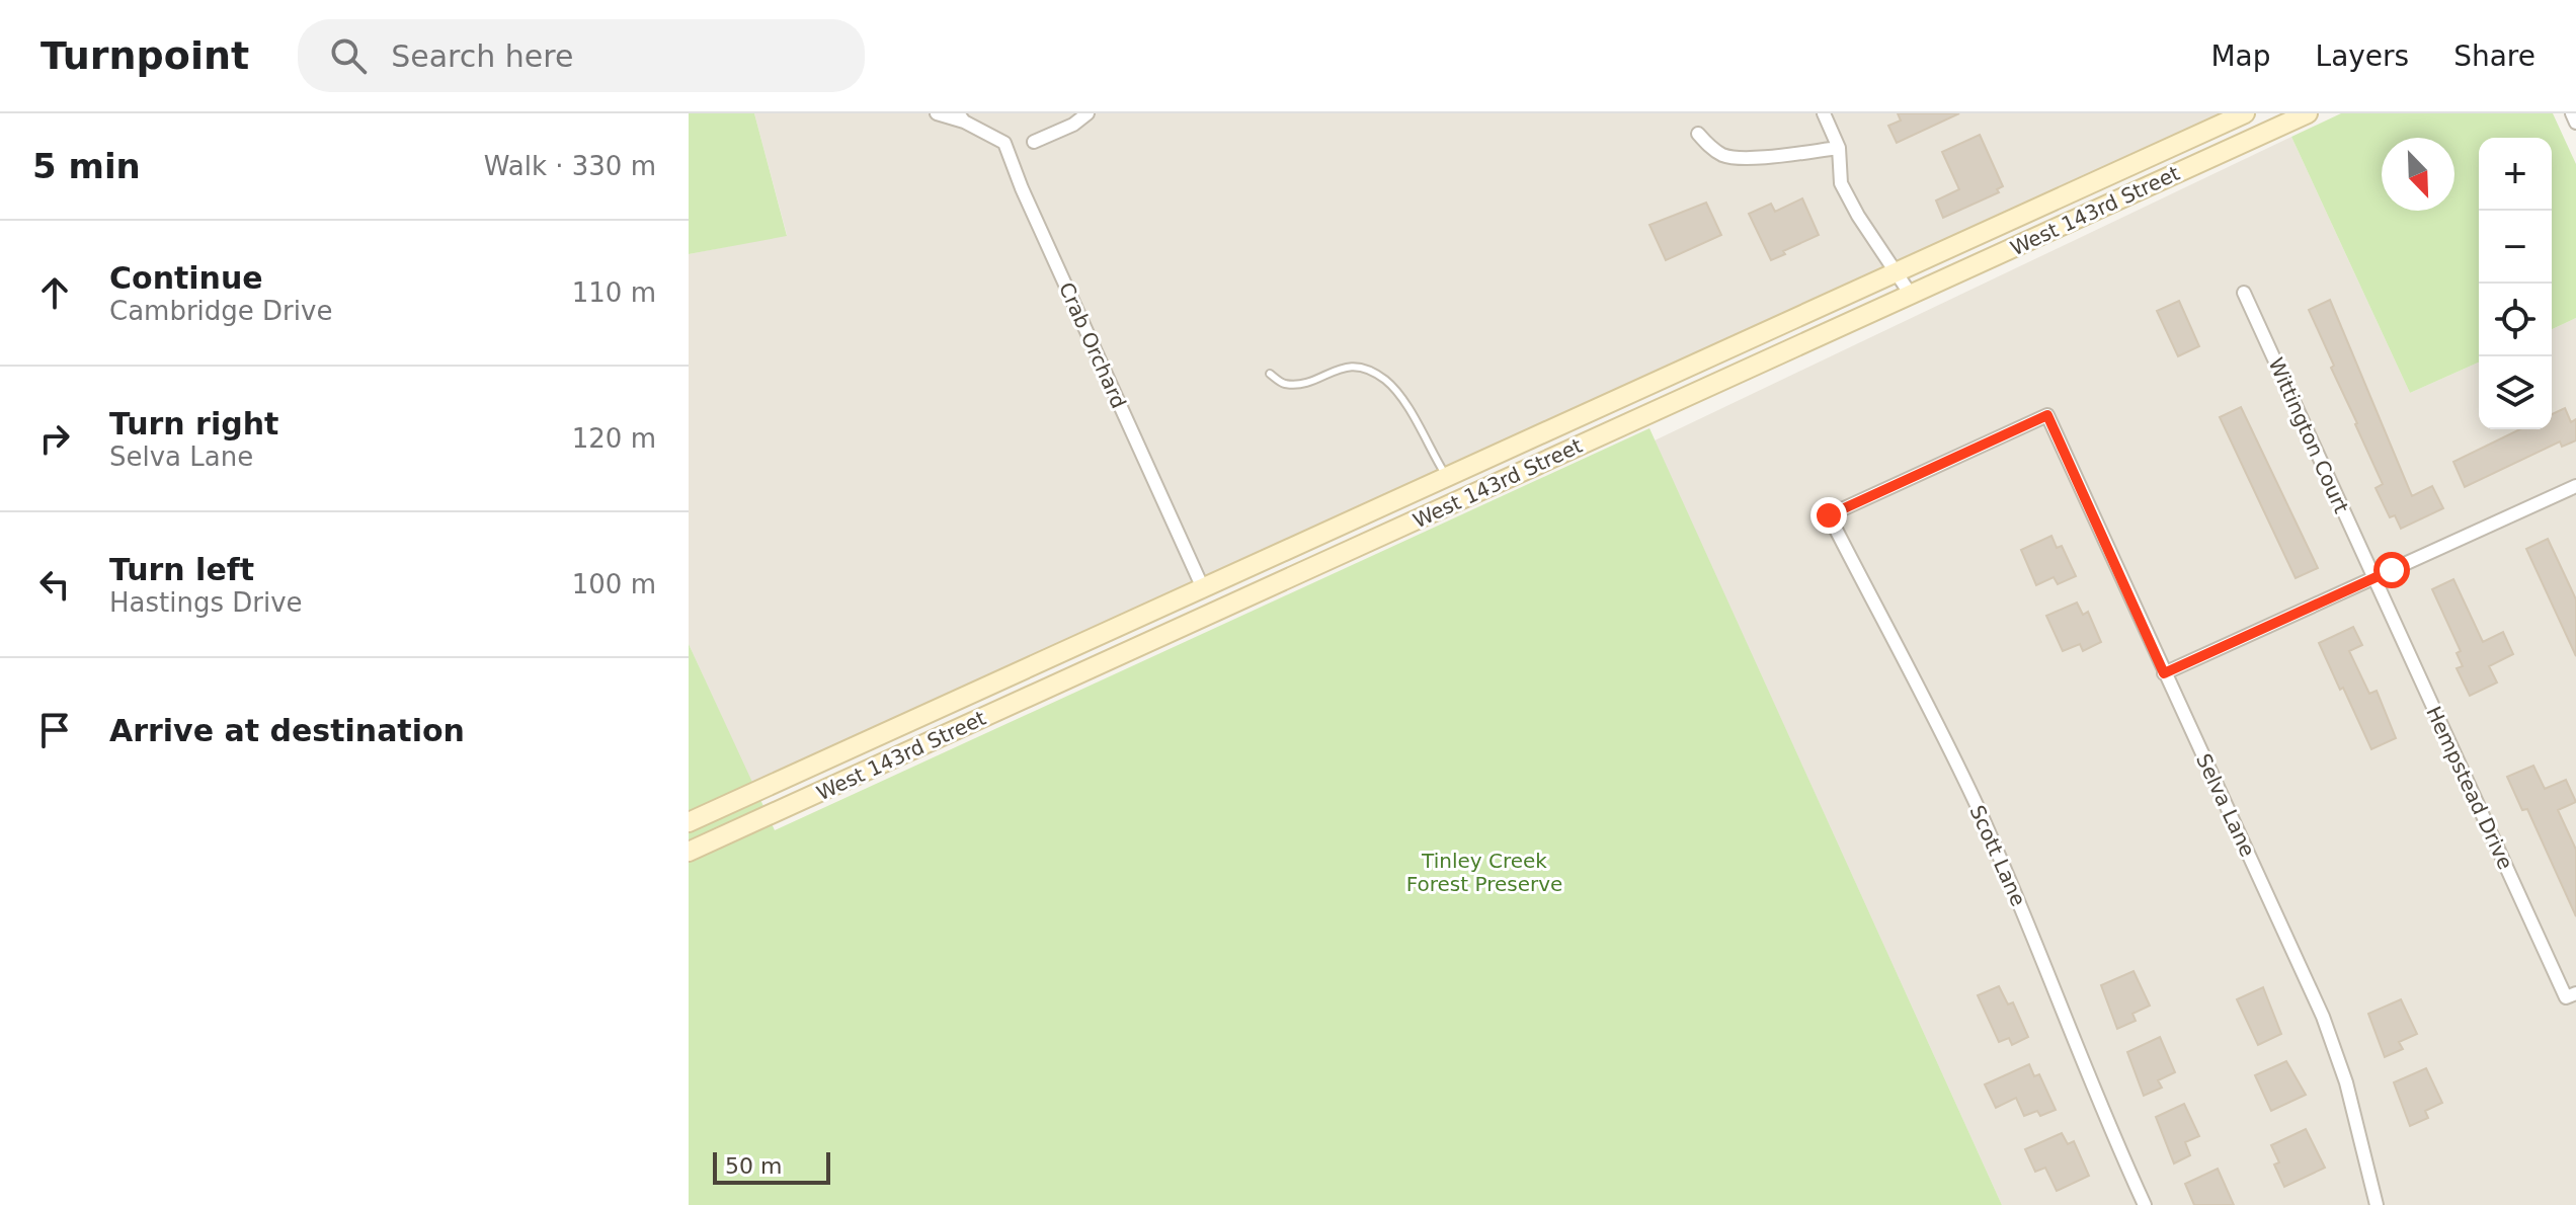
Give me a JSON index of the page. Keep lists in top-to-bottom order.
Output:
{
  "streets": {
    "main road": ["West 143rd Street"],
    "street": [
      "Crab Orchard",
      "Wittington Court",
      "Hempstead Drive",
      "Selva Lane",
      "Scott Lane"
    ]
  },
  "crossings": [
    ["West 143rd Street", "Crab Orchard"],
    ["Wittington Court", "Hempstead Drive"],
    ["Selva Lane", "Scott Lane"]
  ],
  "parks": ["Tinley Creek Forest Preserve"],
  "scale_bar": "50 m",
  "north": "bottom right",
  "page": {
    "header": "Turnpoint",
    "search": "Search here",
    "nav": ["Map", "Layers", "Share"],
    "heading": ["5 min", "Walk · 330 m"],
    "map_buttons": ["+", "−"],
    "list": [
      ["Continue", "Cambridge Drive", "110 m"],
      ["Turn right", "Selva Lane", "120 m"],
      ["Turn left", "Hastings Drive", "100 m"],
      "Arrive at destination"
    ],
    "scale": "50 m"
  }
}
